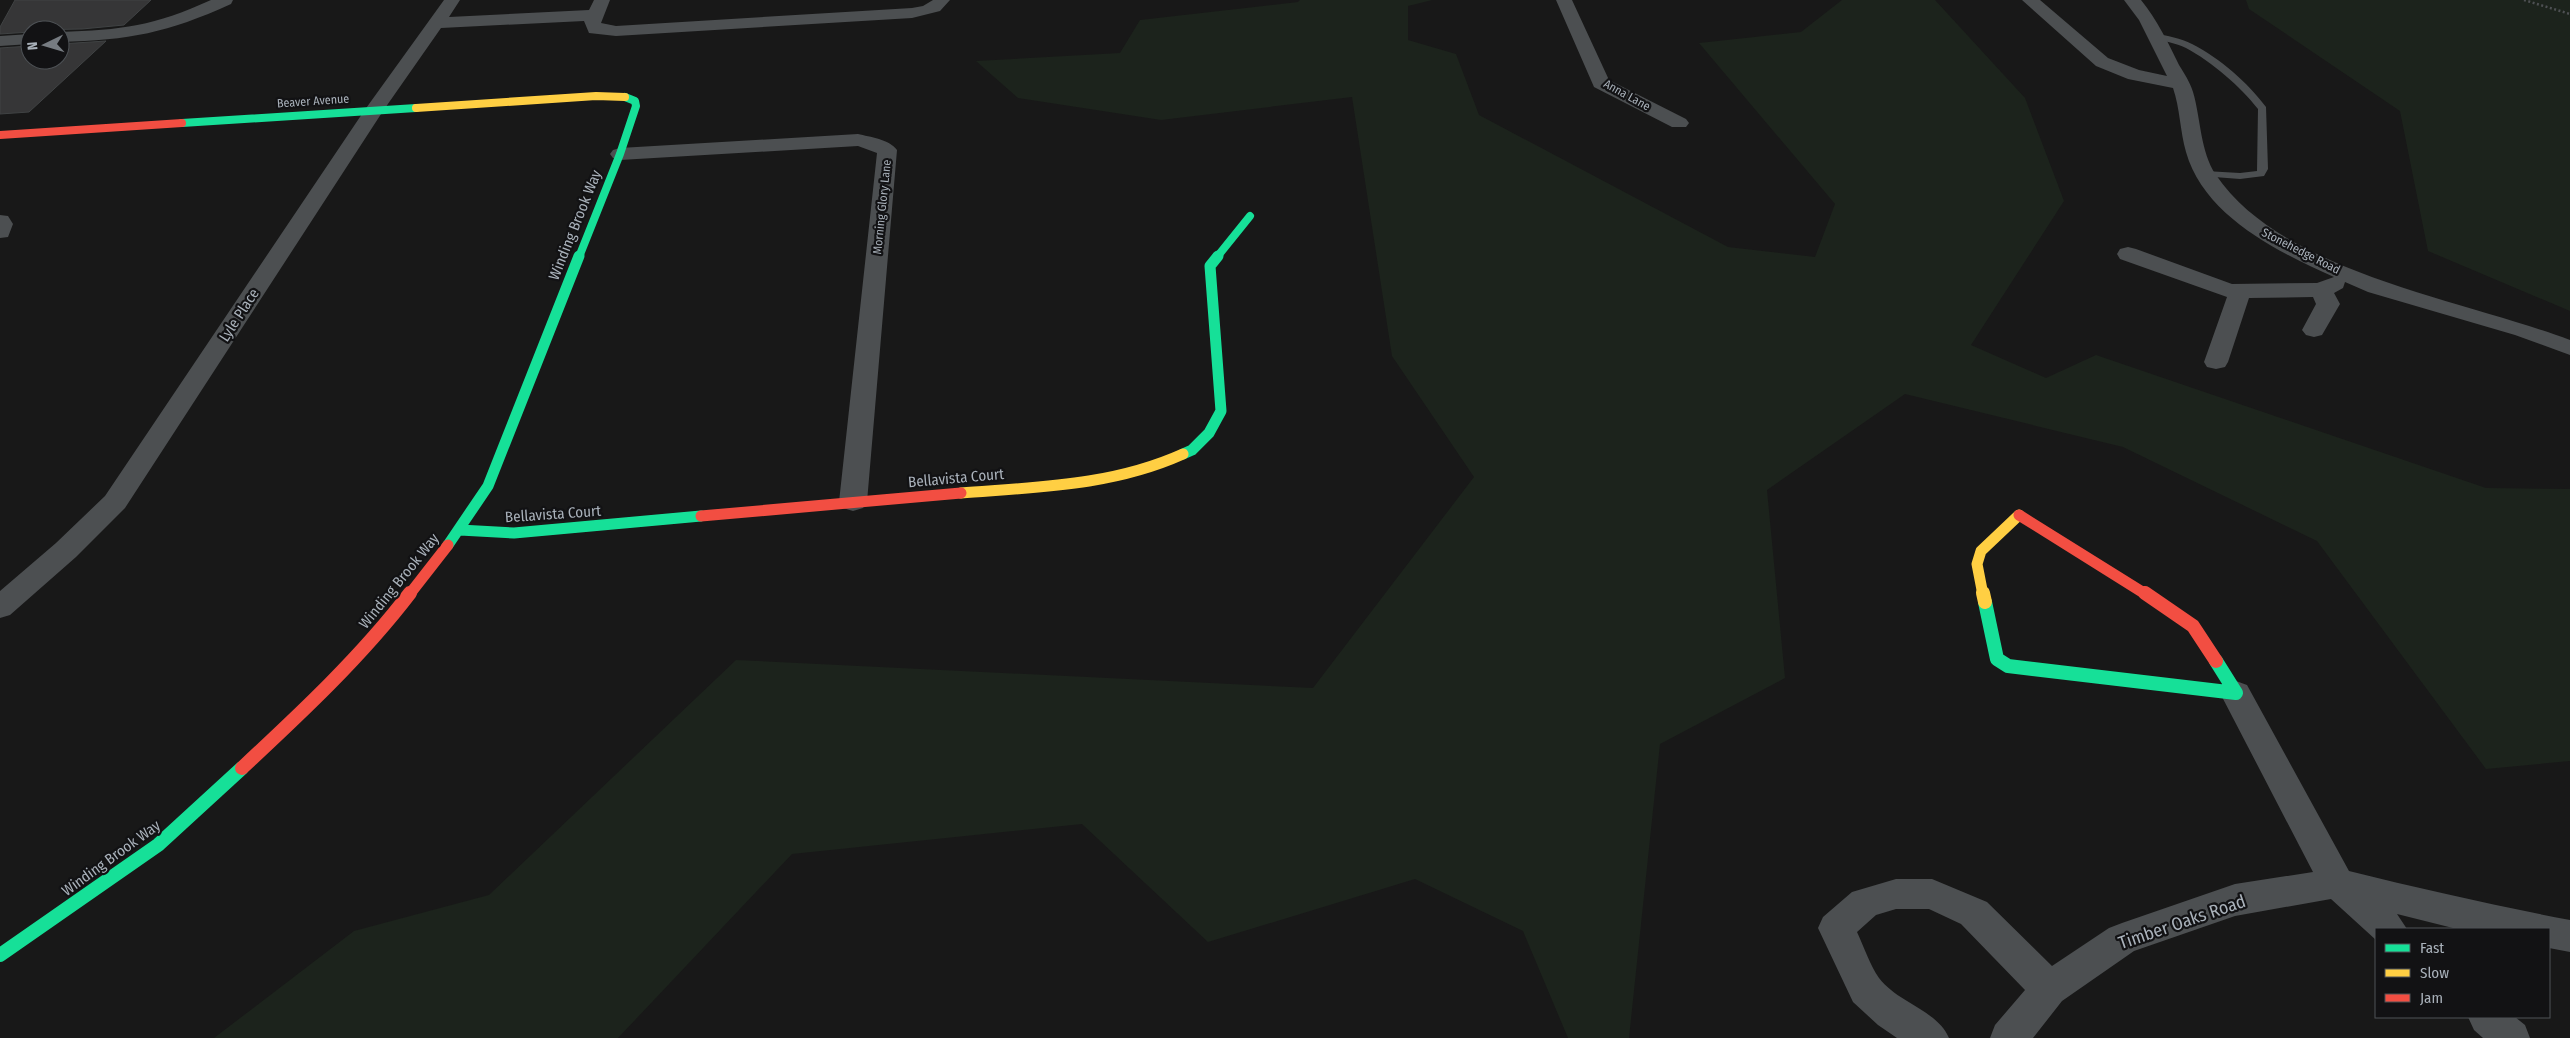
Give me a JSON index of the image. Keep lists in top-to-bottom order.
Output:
{
  "streets": {
    "street": [
      "Anna Lane",
      "Beaver Avenue",
      "Morning Glory Lane",
      "Winding Brook Way",
      "Stonehedge Road",
      "Lyle Place",
      "Bellavista Court",
      "Timber Oaks Road"
    ]
  },
  "crossings": [
    ["Beaver Avenue", "Winding Brook Way"],
    ["Beaver Avenue", "Lyle Place"],
    ["Morning Glory Lane", "Winding Brook Way"],
    ["Morning Glory Lane", "Bellavista Court"],
    ["Winding Brook Way", "Bellavista Court"]
  ],
  "legend": ["Fast", "Slow", "Jam"],
  "north": "left"
}
